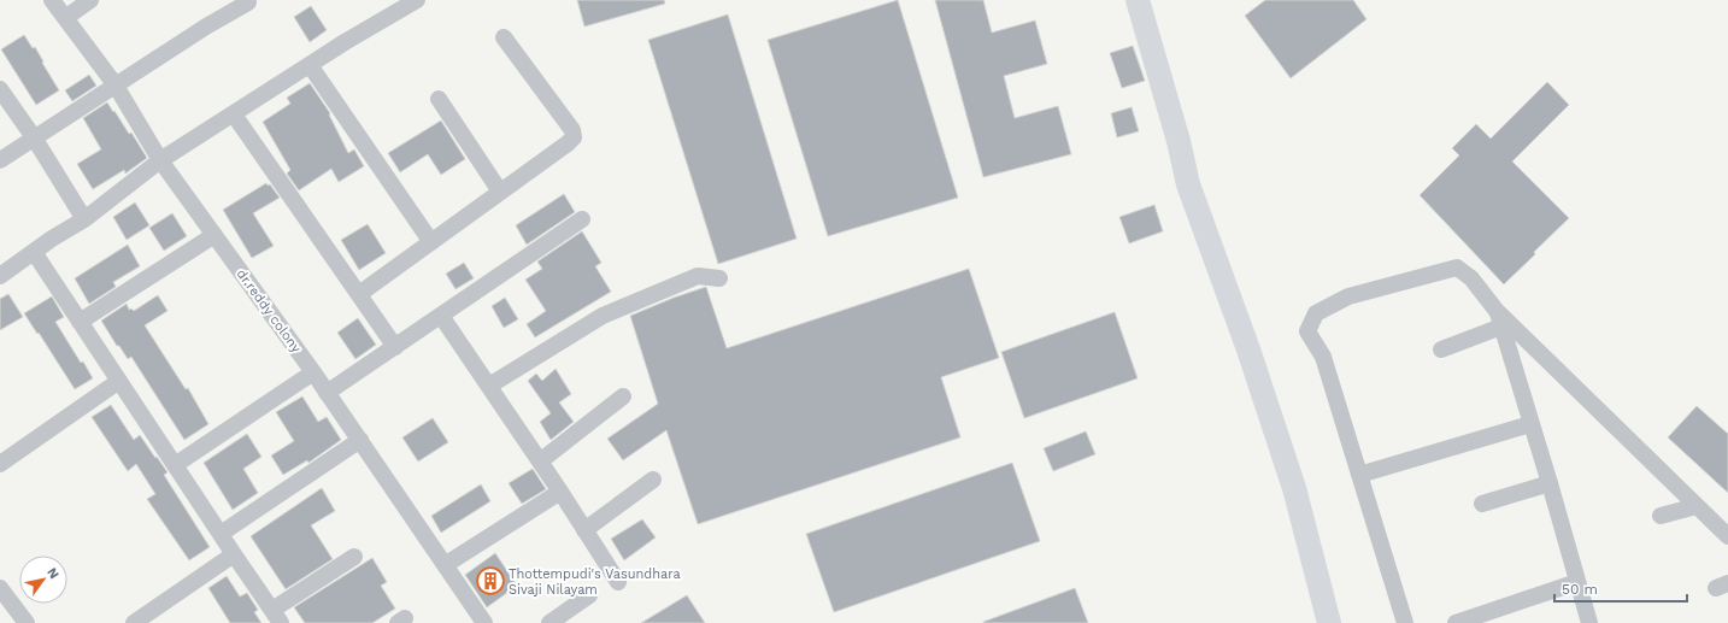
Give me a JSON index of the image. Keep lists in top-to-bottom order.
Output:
{
  "streets": {
    "street": ["dr.reddy colony"]
  },
  "places": {
    "building": ["Thottempudi's Vasundhara Sivaji Nilayam"]
  },
  "scale_bar": "50 m",
  "north": "top right"
}
